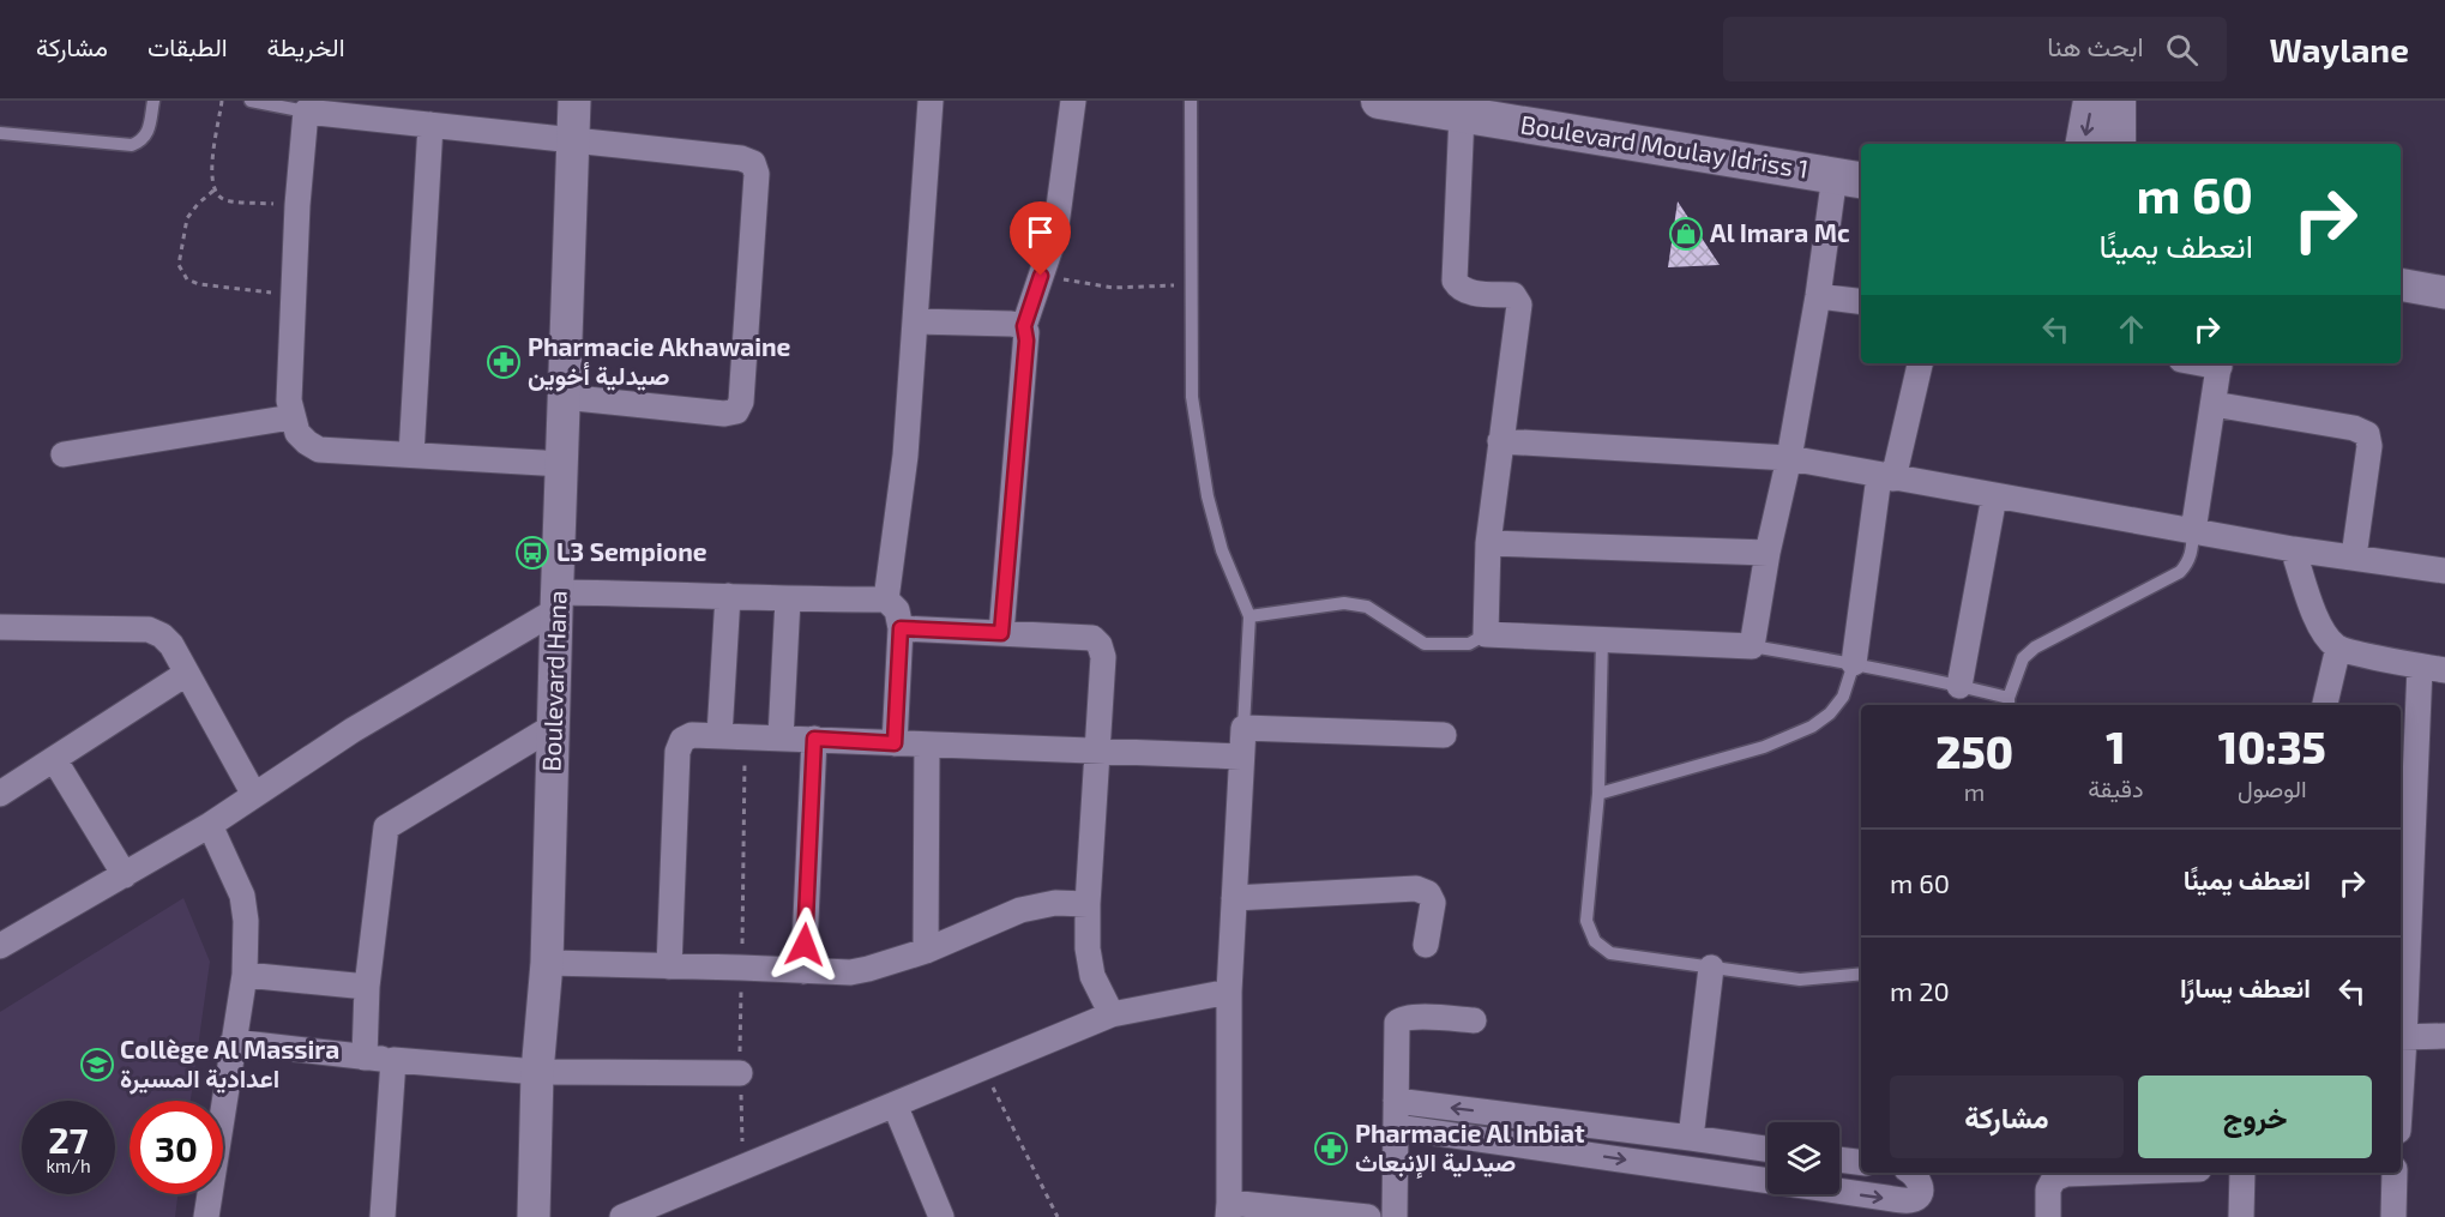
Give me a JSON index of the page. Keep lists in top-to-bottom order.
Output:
{
  "streets": {
    "main road": ["Boulevard Moulay Idriss 1"],
    "street": ["Boulevard Hana"]
  },
  "places": {
    "shop": ["Al Imara Mc"],
    "pharmacy": ["Pharmacie Akhawaine صيدلية أخوين", "Pharmacie Al Inbiat صيدلية الإنبعاث"],
    "bus stop": ["L3 Sempione"],
    "school or university": ["Collège Al Massira اعدادية المسيرة"]
  },
  "page": {
    "header": "Waylane",
    "search": "ابحث هنا",
    "nav": ["الخريطة", "الطبقات", "مشاركة"],
    "turn": ["60 m", "انعطف يمينًا"],
    "eta": [
      "10:35",
      "الوصول",
      "1",
      "دقيقة",
      "250",
      "m"
    ],
    "list": [
      {
        "name": "انعطف يمينًا",
        "value": "60 m"
      },
      {
        "name": "انعطف يسارًا",
        "value": "20 m"
      }
    ],
    "buttons": ["خروج", "مشاركة"],
    "speed": "27 km/h",
    "limit": "30"
  }
}
